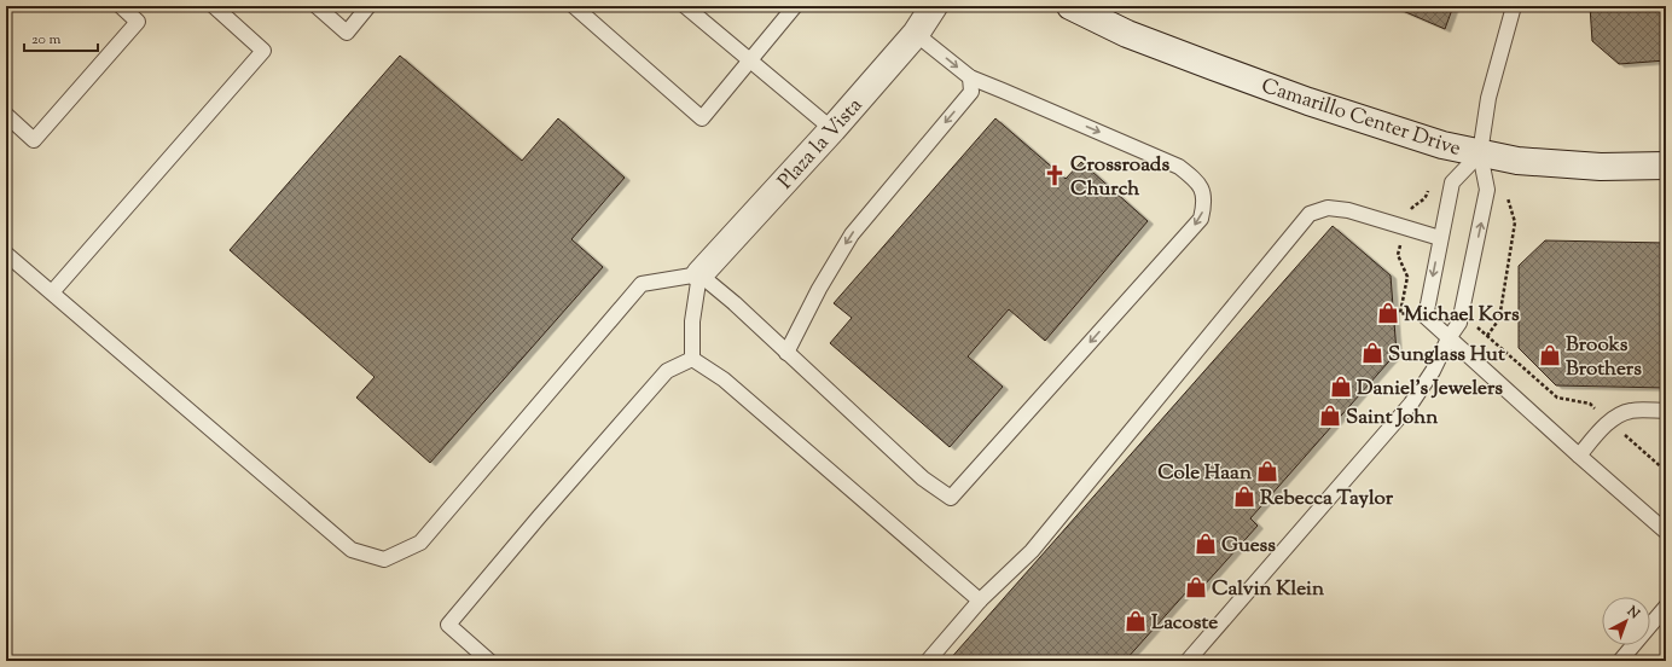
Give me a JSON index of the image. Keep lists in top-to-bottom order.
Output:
{
  "streets": {
    "street": ["Camarillo Center Drive", "Plaza la Vista"]
  },
  "places": {
    "church": ["Crossroads Church"],
    "shop": [
      "Michael Kors",
      "Sunglass Hut",
      "Brooks Brothers",
      "Daniel's Jewelers",
      "Saint John",
      "Cole Haan",
      "Rebecca Taylor",
      "Guess",
      "Calvin Klein",
      "Lacoste"
    ]
  },
  "scale_bar": "20 m",
  "north": "top right"
}
